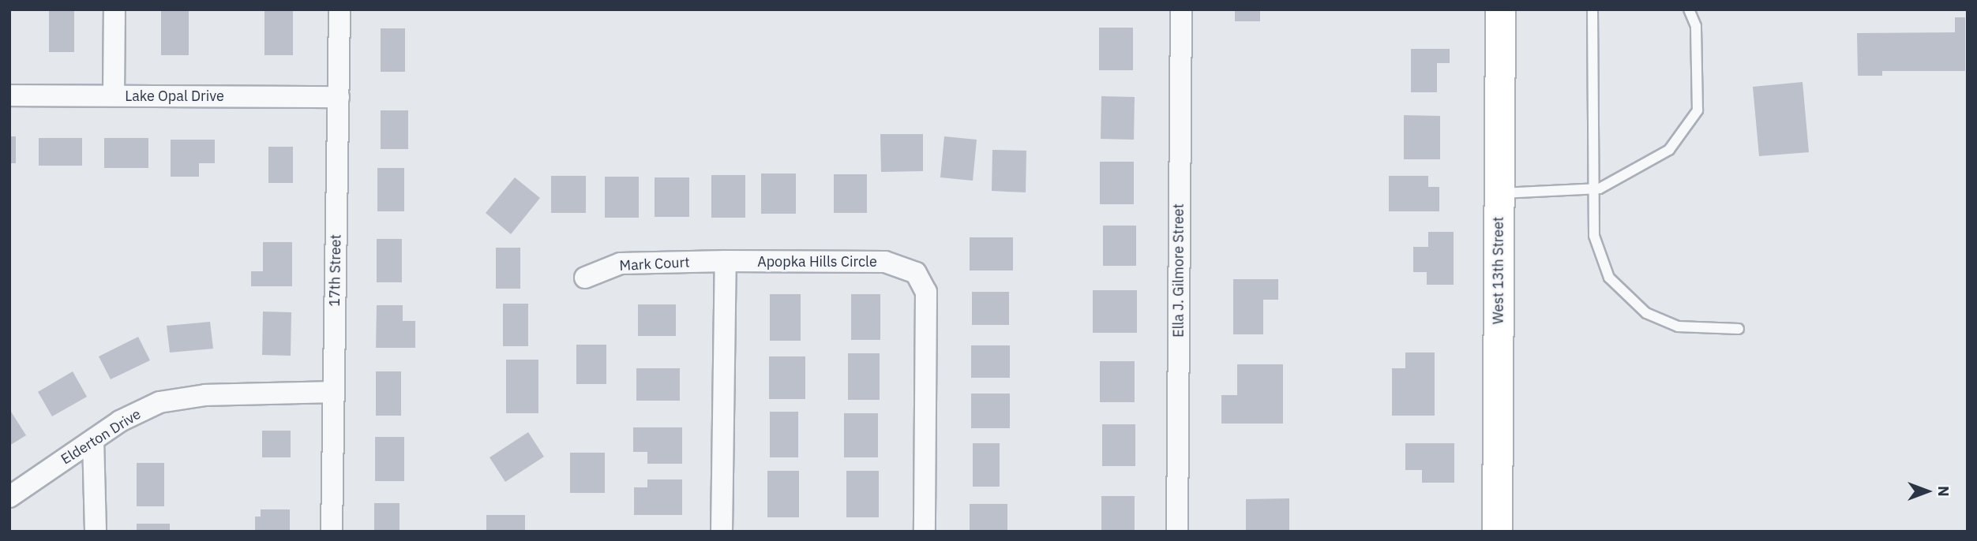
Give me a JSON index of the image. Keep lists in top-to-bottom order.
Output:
{
  "streets": {
    "street": [
      "Lake Opal Drive",
      "Apopka Hills Circle",
      "Mark Court",
      "17th Street",
      "Ella J. Gilmore Street",
      "West 13th Street",
      "Elderton Drive"
    ]
  },
  "crossings": [
    ["Lake Opal Drive", "17th Street"],
    ["Apopka Hills Circle", "Mark Court"],
    ["17th Street", "Elderton Drive"]
  ],
  "north": "right"
}
